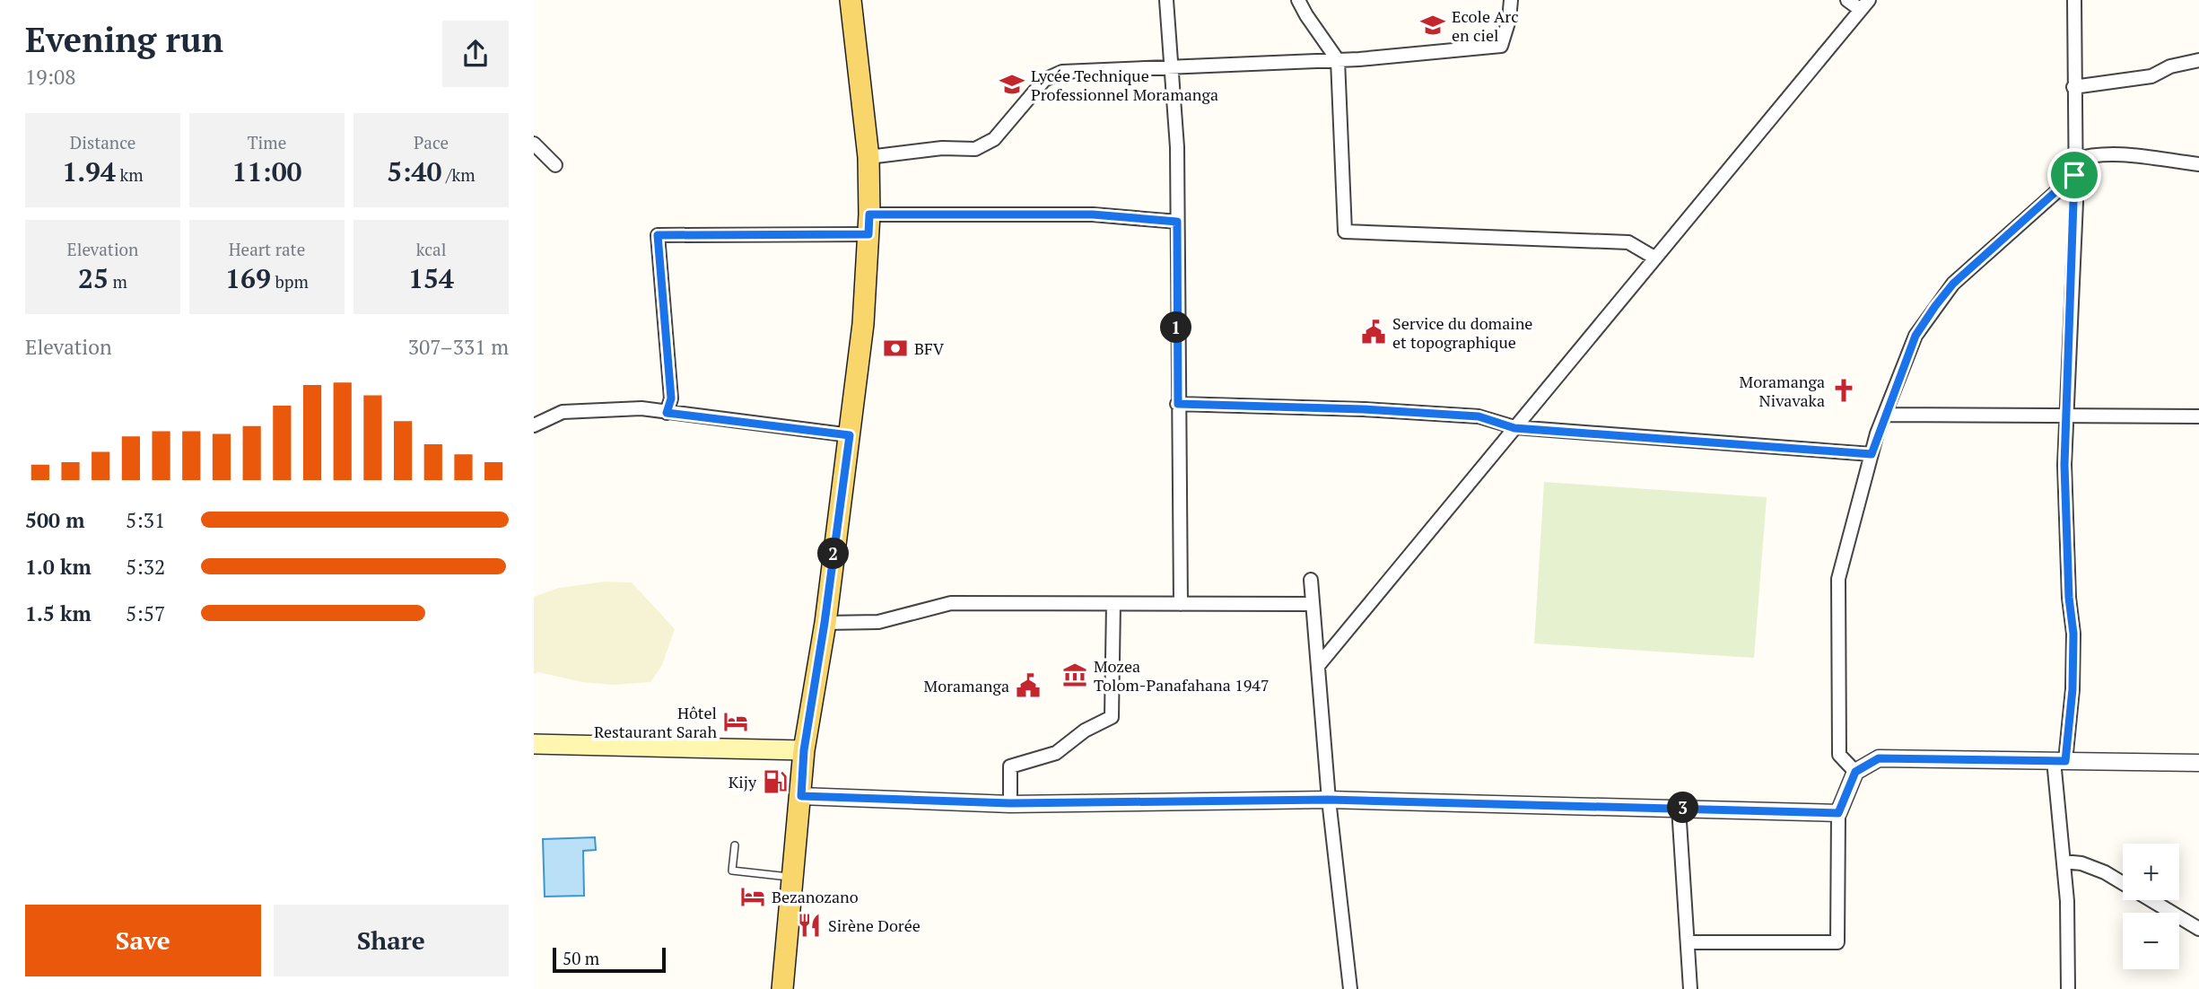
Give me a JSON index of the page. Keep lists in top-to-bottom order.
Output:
{
  "places": {
    "school or university": ["Ecole Arc en ciel", "Lycée Technique Professionnel Moramanga"],
    "public building": ["Service du domaine et topographique", "Moramanga"],
    "bank": ["BFV"],
    "church": ["Moramanga Nivavaka"],
    "museum": ["Mozea Tolom-Panafahana 1947"],
    "hotel": ["Hôtel Restaurant Sarah", "Bezanozano"],
    "fuel station": ["Kijy"],
    "restaurant": ["Sirène Dorée"]
  },
  "scale_bar": "50 m",
  "page": {
    "heading": ["Evening run", "19:08"],
    "stats": [
      ["Distance", "1.94 km"],
      ["Time", "11:00"],
      ["Pace", "5:40 /km"],
      ["Elevation", "25 m"],
      ["Heart rate", "169 bpm"],
      ["kcal", "154"]
    ],
    "pins": ["1", "2", "3"],
    "chart": ["Elevation", "307–331 m"],
    "list": [
      {
        "name": "500 m",
        "note": "5:31"
      },
      {
        "name": "1.0 km",
        "note": "5:32"
      },
      {
        "name": "1.5 km",
        "note": "5:57"
      }
    ],
    "map_buttons": ["+", "−"],
    "buttons": ["Save", "Share"],
    "scale": "50 m"
  }
}
